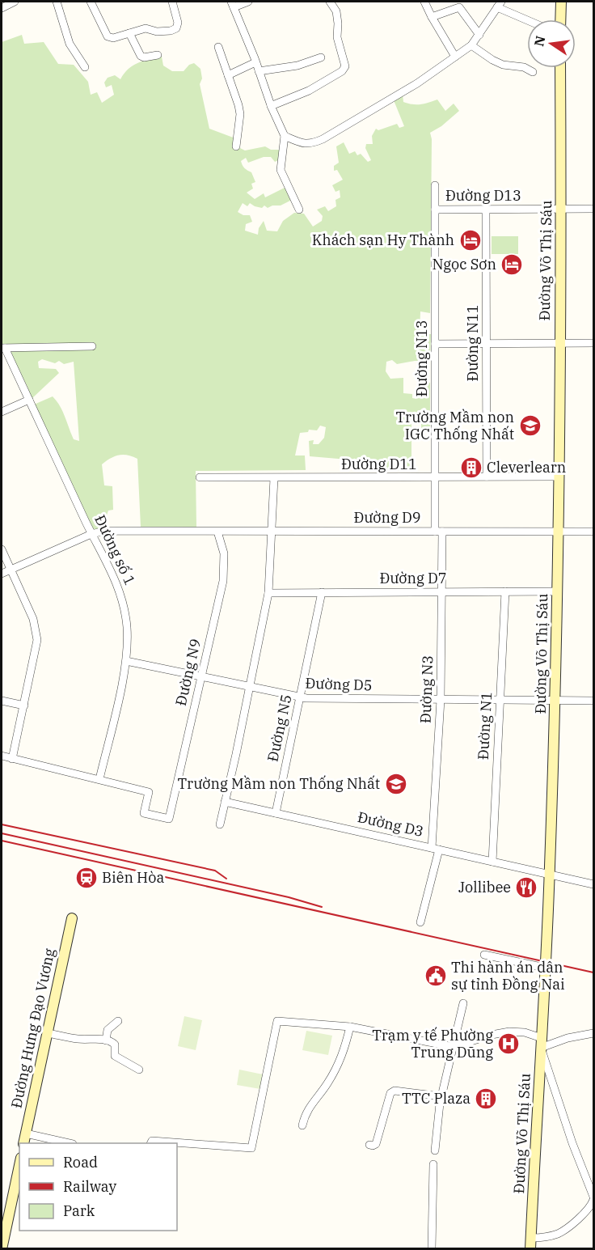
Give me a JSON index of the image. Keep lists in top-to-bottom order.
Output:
{
  "streets": {
    "main road": ["Đường Võ Thị Sáu", "Đường Hưng Đạo Vương"],
    "street": [
      "Đường D13",
      "Đường N11",
      "Đường N13",
      "Đường D11",
      "Đường D9",
      "Đường số 1",
      "Đường D7",
      "Đường N9",
      "Đường D5",
      "Đường N3",
      "Đường N1",
      "Đường N5",
      "Đường D3"
    ]
  },
  "crossings": [
    ["Đường D13", "Đường Võ Thị Sáu"],
    ["Đường D13", "Đường N11"],
    ["Đường D13", "Đường N13"],
    ["Đường Võ Thị Sáu", "Đường D11"],
    ["Đường Võ Thị Sáu", "Đường D9"],
    ["Đường Võ Thị Sáu", "Đường D7"],
    ["Đường Võ Thị Sáu", "Đường D5"],
    ["Đường Võ Thị Sáu", "Đường D3"],
    ["Đường N11", "Đường D11"],
    ["Đường N13", "Đường D11"],
    ["Đường N13", "Đường D9"],
    ["Đường N13", "Đường N3"],
    ["Đường D9", "Đường số 1"],
    ["Đường D9", "Đường N9"],
    ["Đường D9", "Đường N3"],
    ["Đường số 1", "Đường N9"],
    ["Đường số 1", "Đường D5"],
    ["Đường D7", "Đường N3"],
    ["Đường D7", "Đường N1"],
    ["Đường D7", "Đường N5"],
    ["Đường N9", "Đường D5"],
    ["Đường D5", "Đường N3"],
    ["Đường D5", "Đường N1"],
    ["Đường D5", "Đường N5"],
    ["Đường N3", "Đường D3"],
    ["Đường N1", "Đường D3"],
    ["Đường N5", "Đường D3"]
  ],
  "places": {
    "hotel": ["Khách sạn Hy Thành", "Ngọc Sơn"],
    "school or university": ["Trường Mầm non IGC Thống Nhất", "Trường Mầm non Thống Nhất"],
    "building": ["Cleverlearn", "TTC Plaza"],
    "station": ["Biên Hòa"],
    "restaurant": ["Jollibee"],
    "public building": ["Thi hành án dân sự tỉnh Đồng Nai"],
    "hospital": ["Trạm y tế Phường Trung Dũng"]
  },
  "legend": ["Road", "Railway", "Park"],
  "north": "left"
}
